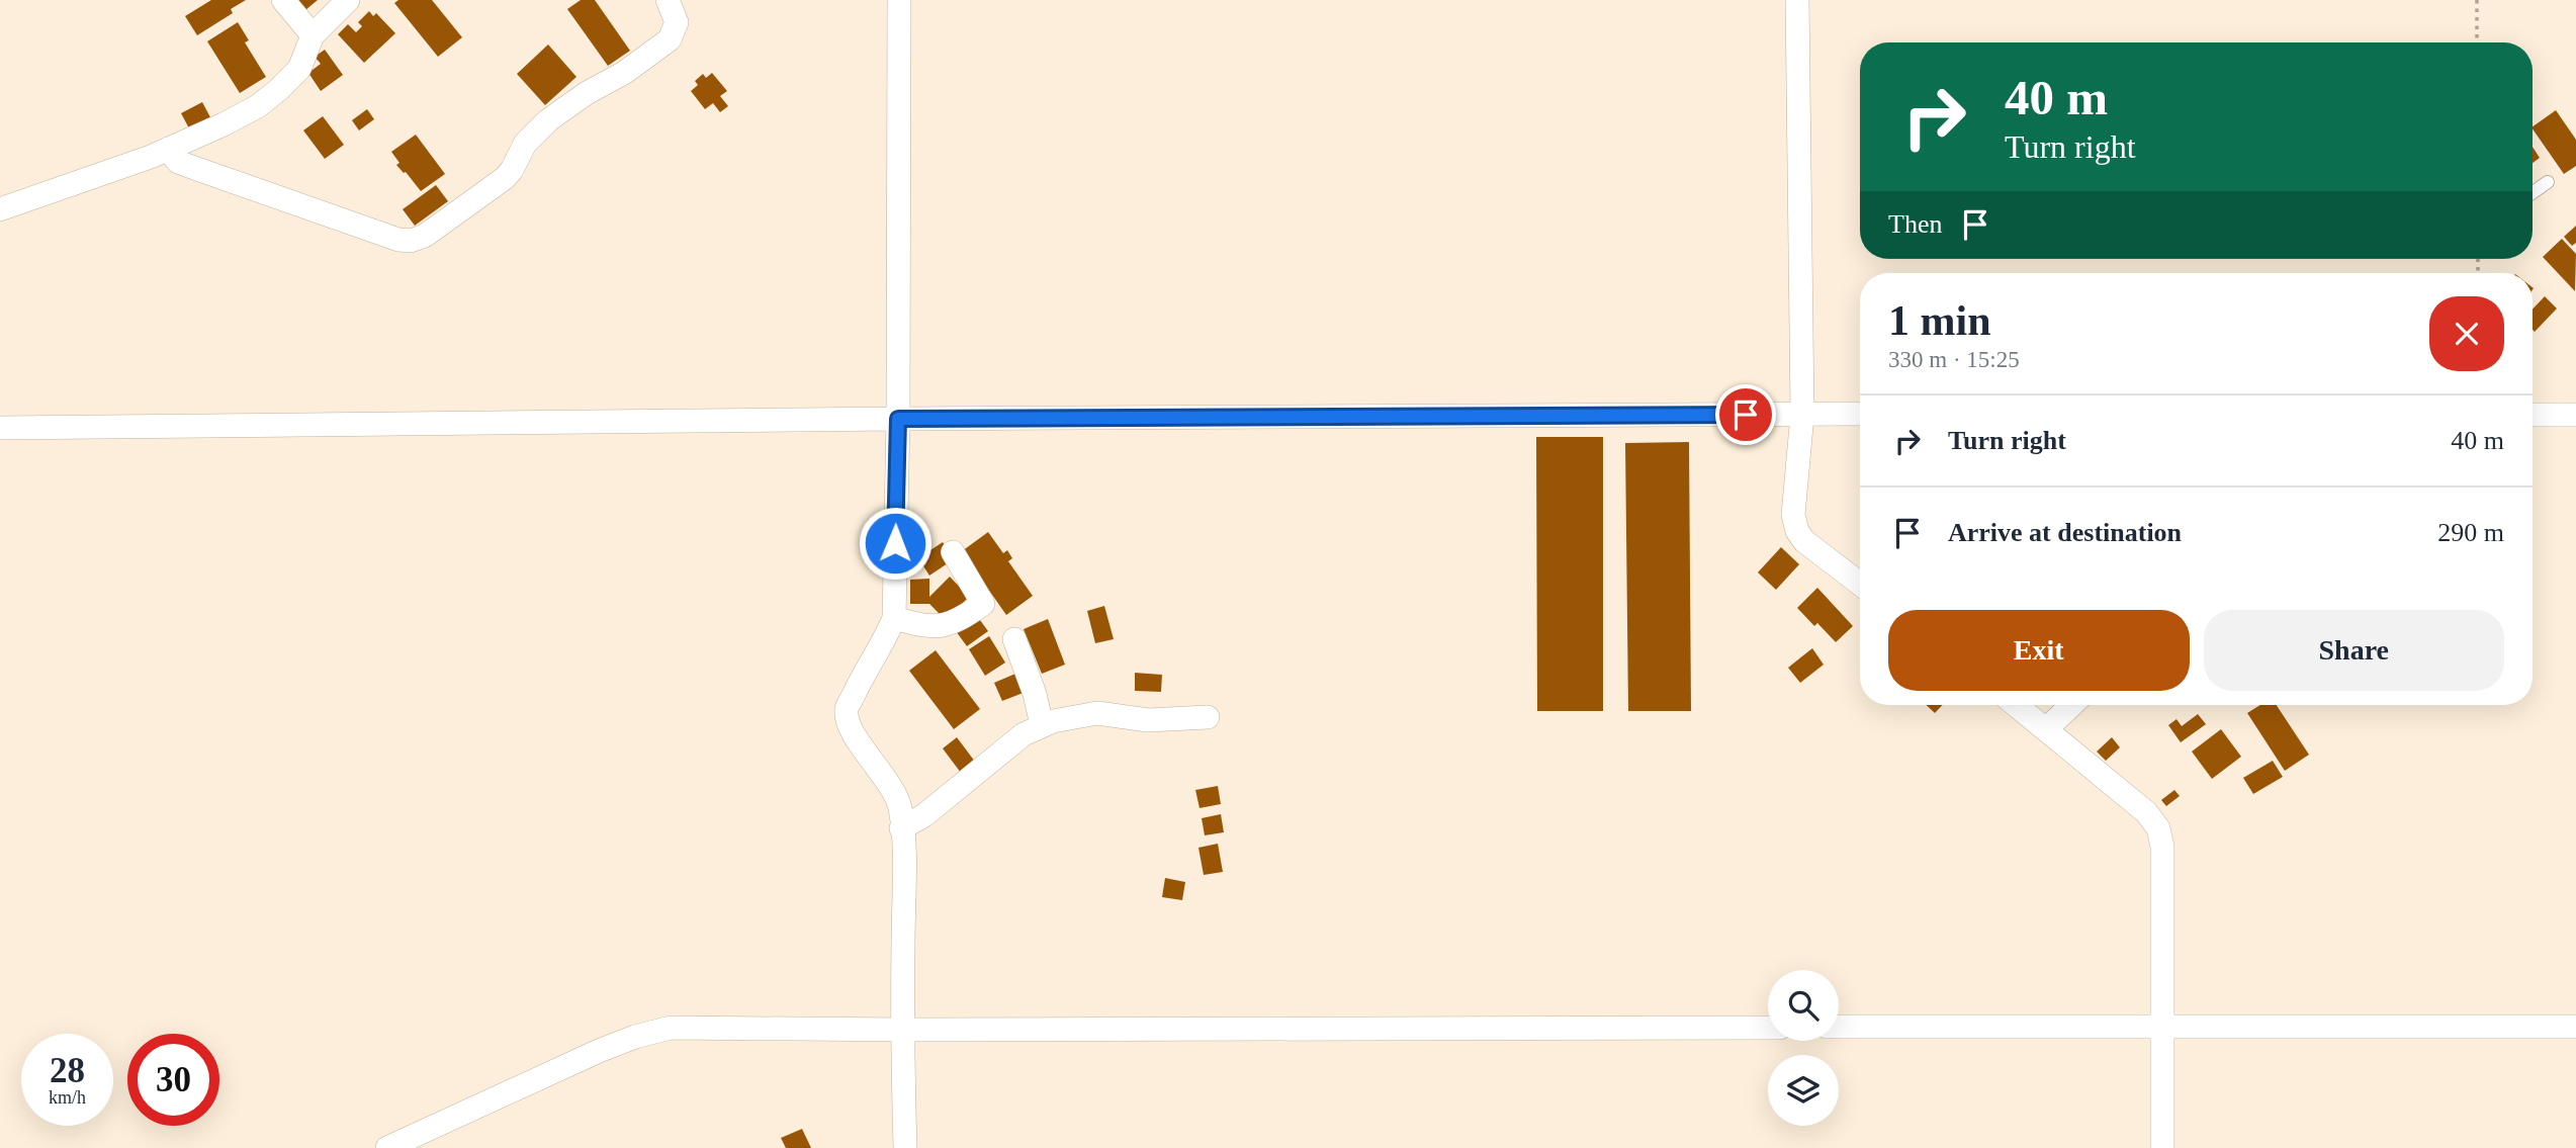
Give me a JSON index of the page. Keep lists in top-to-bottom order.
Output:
{
  "page": {
    "turn": ["40 m", "Turn right"],
    "then": "Then",
    "heading": ["1 min", "330 m · 15:25"],
    "list": [
      {
        "name": "Turn right",
        "value": "40 m"
      },
      {
        "name": "Arrive at destination",
        "value": "290 m"
      }
    ],
    "buttons": ["Exit", "Share"],
    "speed": "28 km/h",
    "limit": "30"
  }
}
